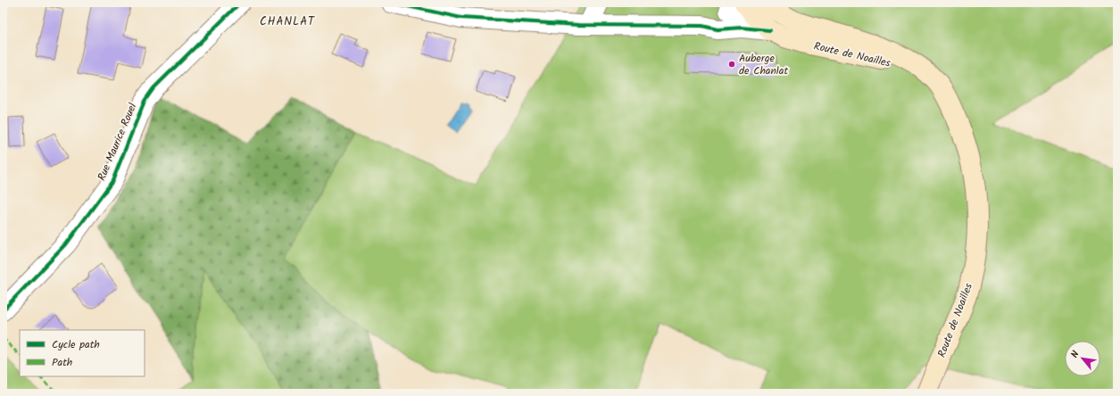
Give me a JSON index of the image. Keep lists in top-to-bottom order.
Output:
{
  "streets": {
    "main road": ["Route de Noailles"],
    "street": ["Rue Maurice Rouel"]
  },
  "districts": ["CHANLAT"],
  "places": ["Auberge de Chanlat"],
  "legend": ["Cycle path", "Path"],
  "north": "top left"
}
